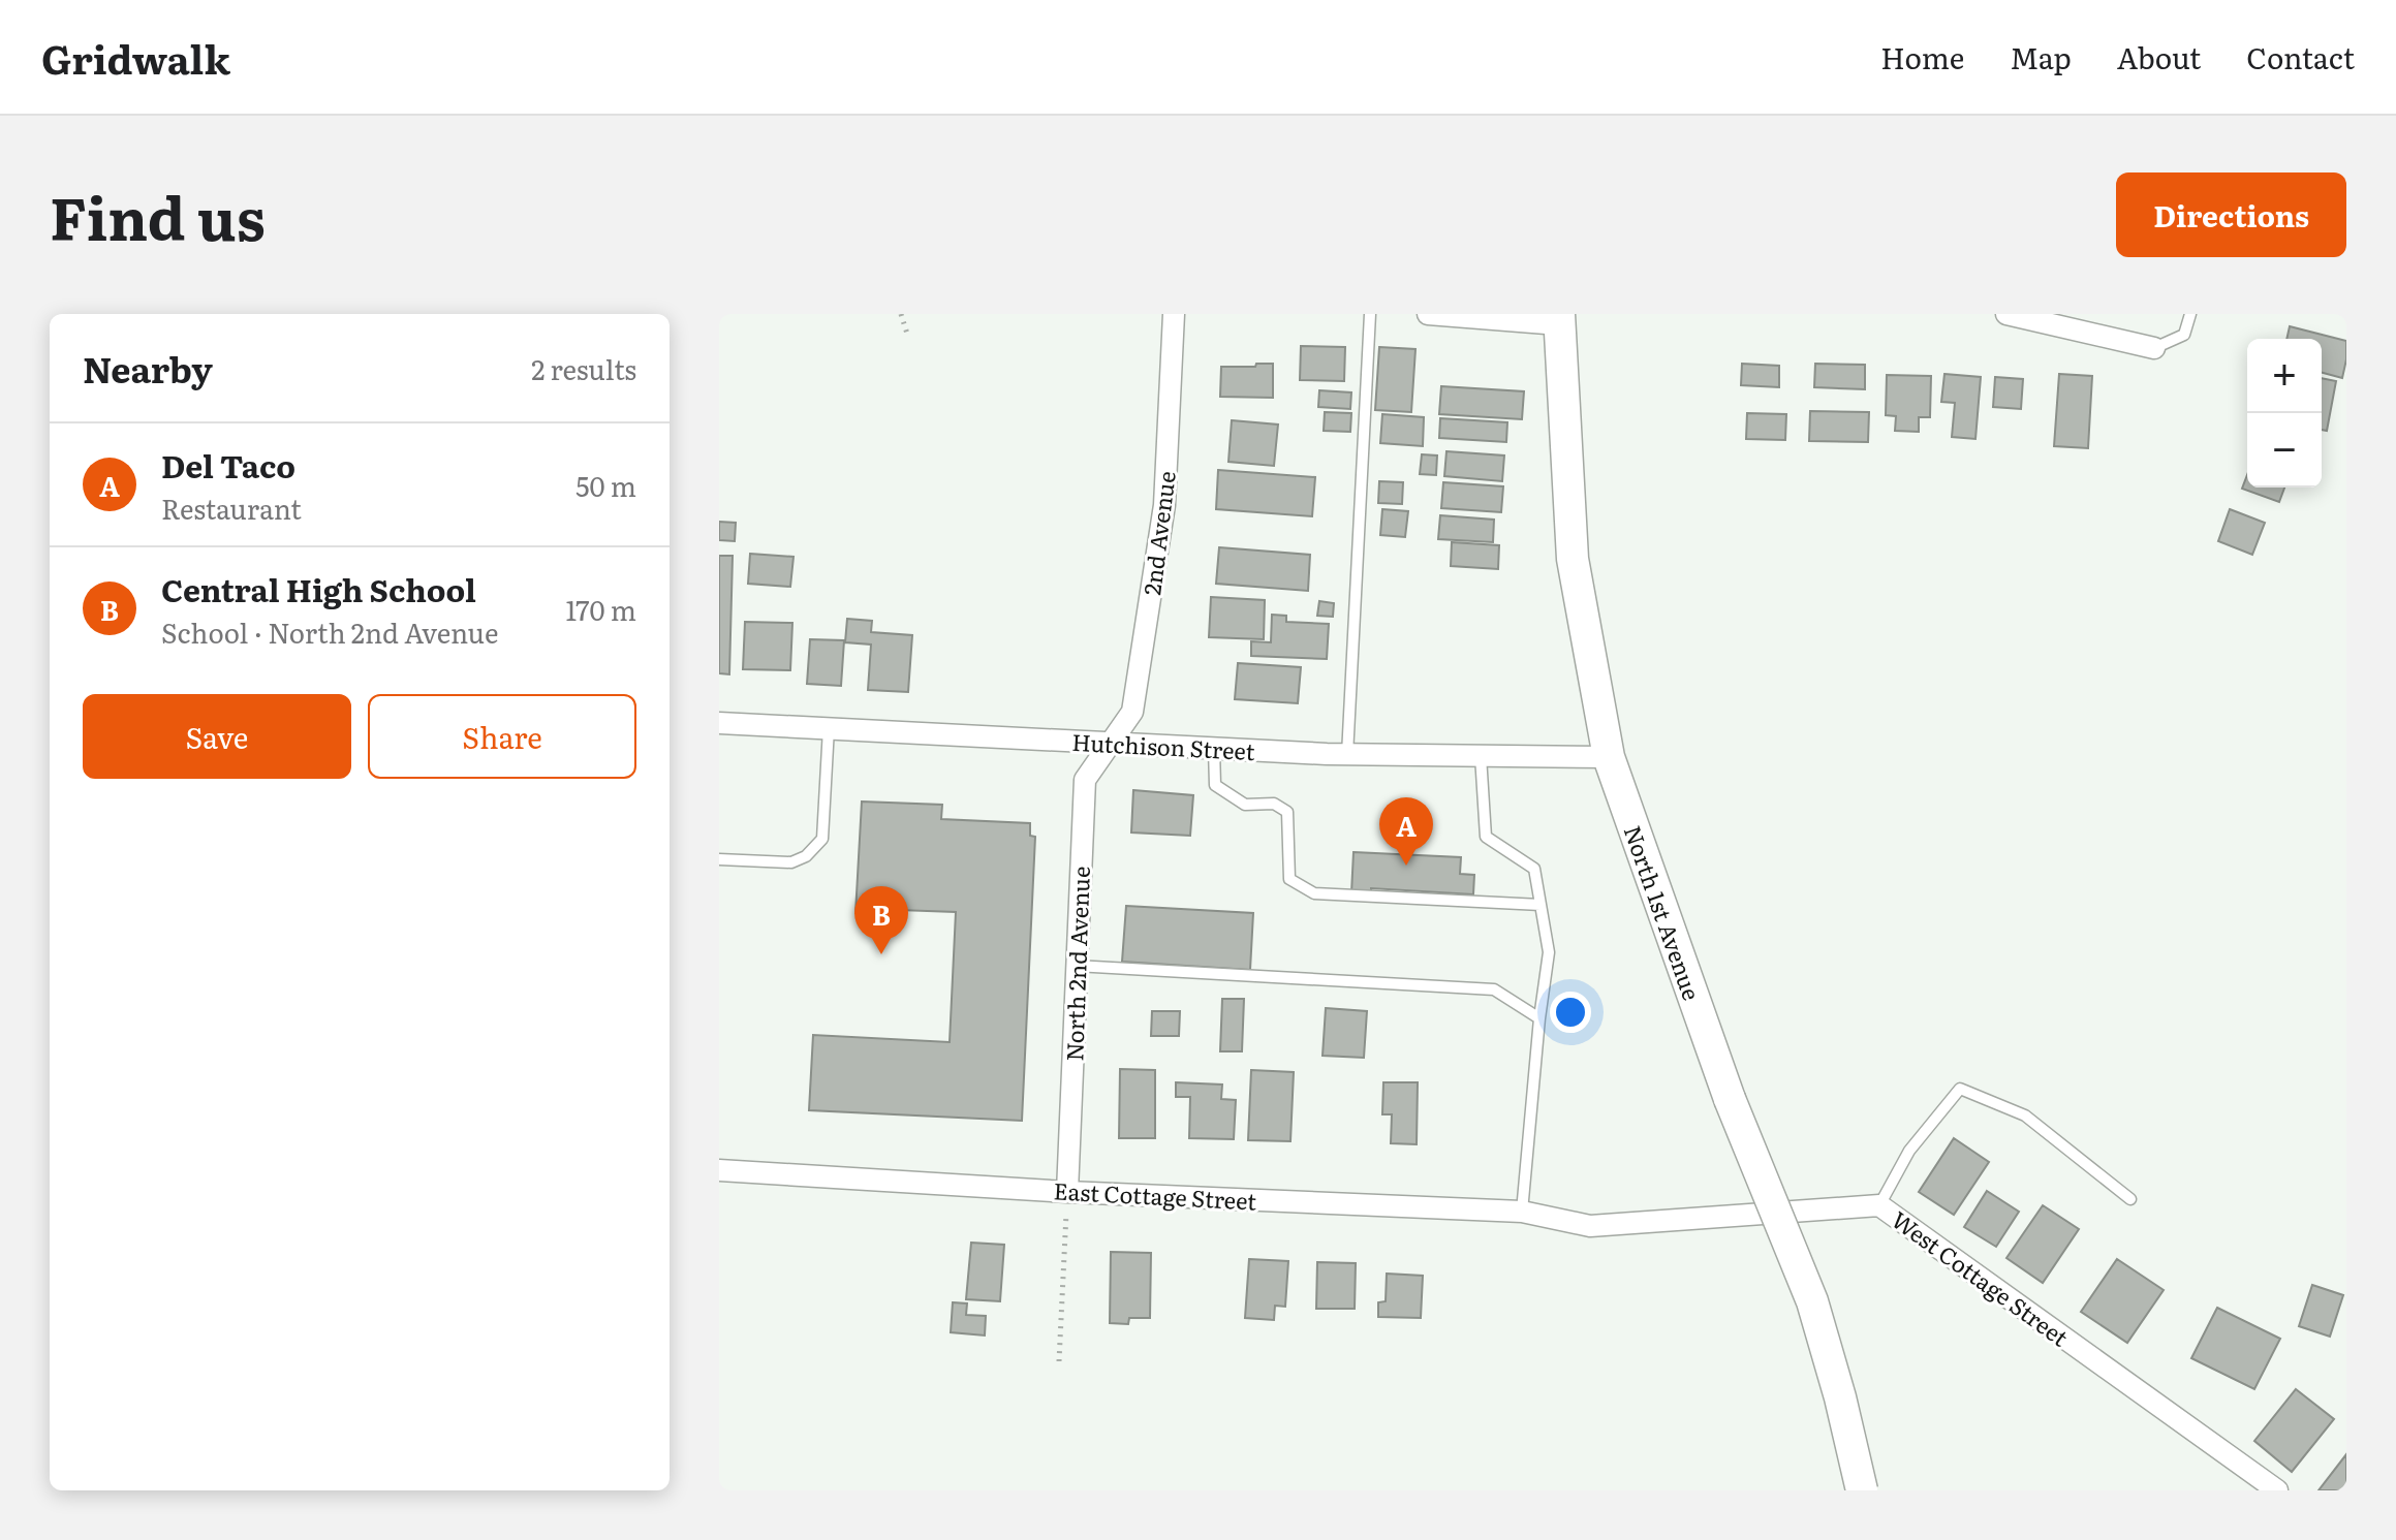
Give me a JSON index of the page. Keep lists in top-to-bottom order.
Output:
{
  "streets": {
    "main road": ["North 1st Avenue"],
    "street": [
      "2nd Avenue",
      "Hutchison Street",
      "North 2nd Avenue",
      "East Cottage Street",
      "West Cottage Street"
    ]
  },
  "crossings": [
    ["2nd Avenue", "Hutchison Street"],
    ["2nd Avenue", "North 2nd Avenue"],
    ["Hutchison Street", "North 1st Avenue"],
    ["Hutchison Street", "North 2nd Avenue"],
    ["North 2nd Avenue", "East Cottage Street"],
    ["East Cottage Street", "West Cottage Street"]
  ],
  "page": {
    "header": "Gridwalk",
    "nav": [
      "Home",
      "Map",
      "About",
      "Contact"
    ],
    "title": "Find us",
    "buttons": [
      "Directions",
      ["Save", "Share"]
    ],
    "heading": ["Nearby", "2 results"],
    "map_buttons": ["+", "−"],
    "list": [
      {
        "mark": "A",
        "name": "Del Taco",
        "note": "Restaurant",
        "value": "50 m"
      },
      {
        "mark": "B",
        "name": "Central High School",
        "note": "School · North 2nd Avenue",
        "value": "170 m"
      }
    ],
    "pins": ["A", "B"]
  }
}
